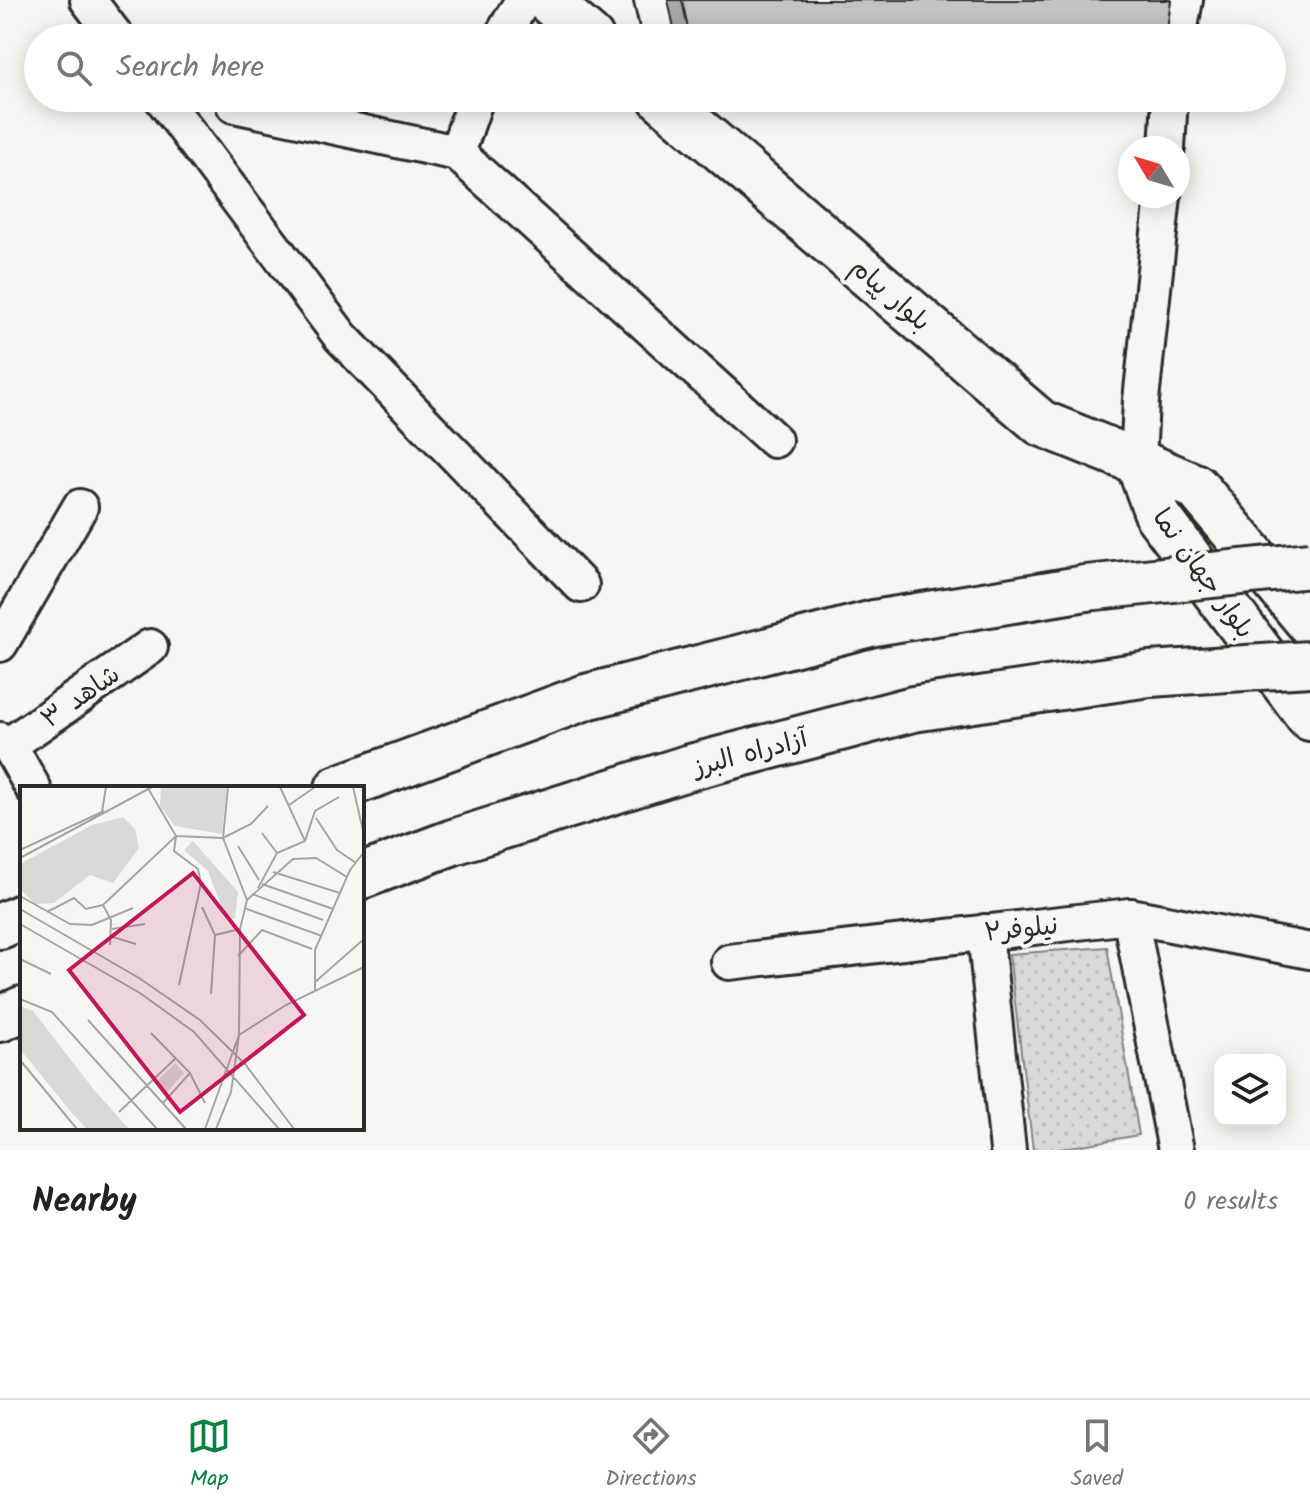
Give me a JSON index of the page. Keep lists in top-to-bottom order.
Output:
{
  "streets": {
    "main road": ["بلوار پیام", "بلوار جهان نما", "آزادراه البرز"],
    "street": ["شاهد ۳", "۲نیلوفر"]
  },
  "crossings": [
    ["بلوار پیام", "بلوار جهان نما"]
  ],
  "north": "top left",
  "page": {
    "search": "Search here",
    "heading": ["Nearby", "0 results"],
    "nav": ["Map", "Directions", "Saved"]
  }
}
